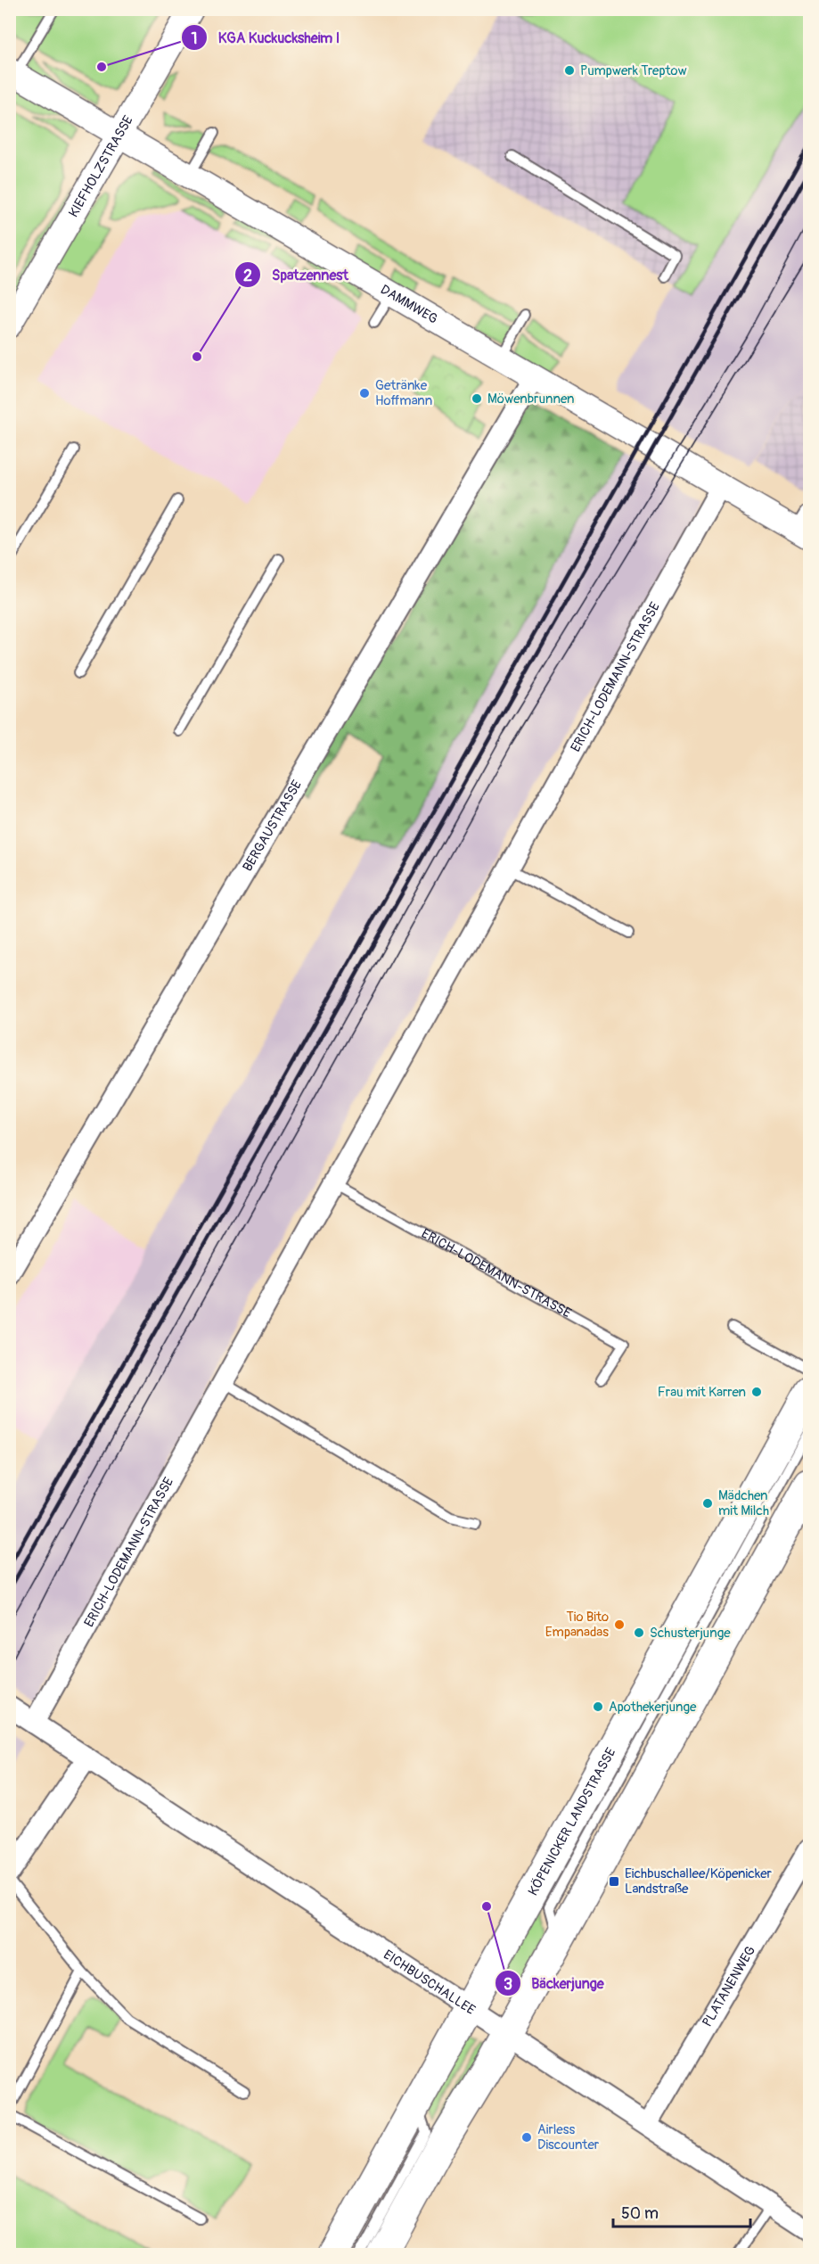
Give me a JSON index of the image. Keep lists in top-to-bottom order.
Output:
{
  "streets": {
    "main road": ["KÖPENICKER LANDSTRASSE"],
    "street": [
      "KIEFHOLZSTRASSE",
      "DAMMWEG",
      "ERICH-LODEMANN-STRASSE",
      "BERGAUSTRASSE",
      "EICHBUSCHALLEE",
      "PLATANENWEG"
    ]
  },
  "crossings": [
    ["KIEFHOLZSTRASSE", "DAMMWEG"],
    ["DAMMWEG", "ERICH-LODEMANN-STRASSE"],
    ["DAMMWEG", "BERGAUSTRASSE"],
    ["ERICH-LODEMANN-STRASSE", "EICHBUSCHALLEE"],
    ["KÖPENICKER LANDSTRASSE", "EICHBUSCHALLEE"],
    ["EICHBUSCHALLEE", "PLATANENWEG"]
  ],
  "places": {
    "other": [
      "KGA Kuckucksheim I",
      "Pumpwerk Treptow",
      "Spatzennest",
      "Getränke Hoffmann",
      "Möwenbrunnen",
      "Frau mit Karren",
      "Mädchen mit Milch",
      "Tio Bito Empanadas",
      "Schusterjunge",
      "Apothekerjunge",
      "Bäckerjunge",
      "Airless Discounter"
    ],
    "transit": ["Eichbuschallee/Köpenicker Landstraße"]
  },
  "scale_bar": "50 m"
}
